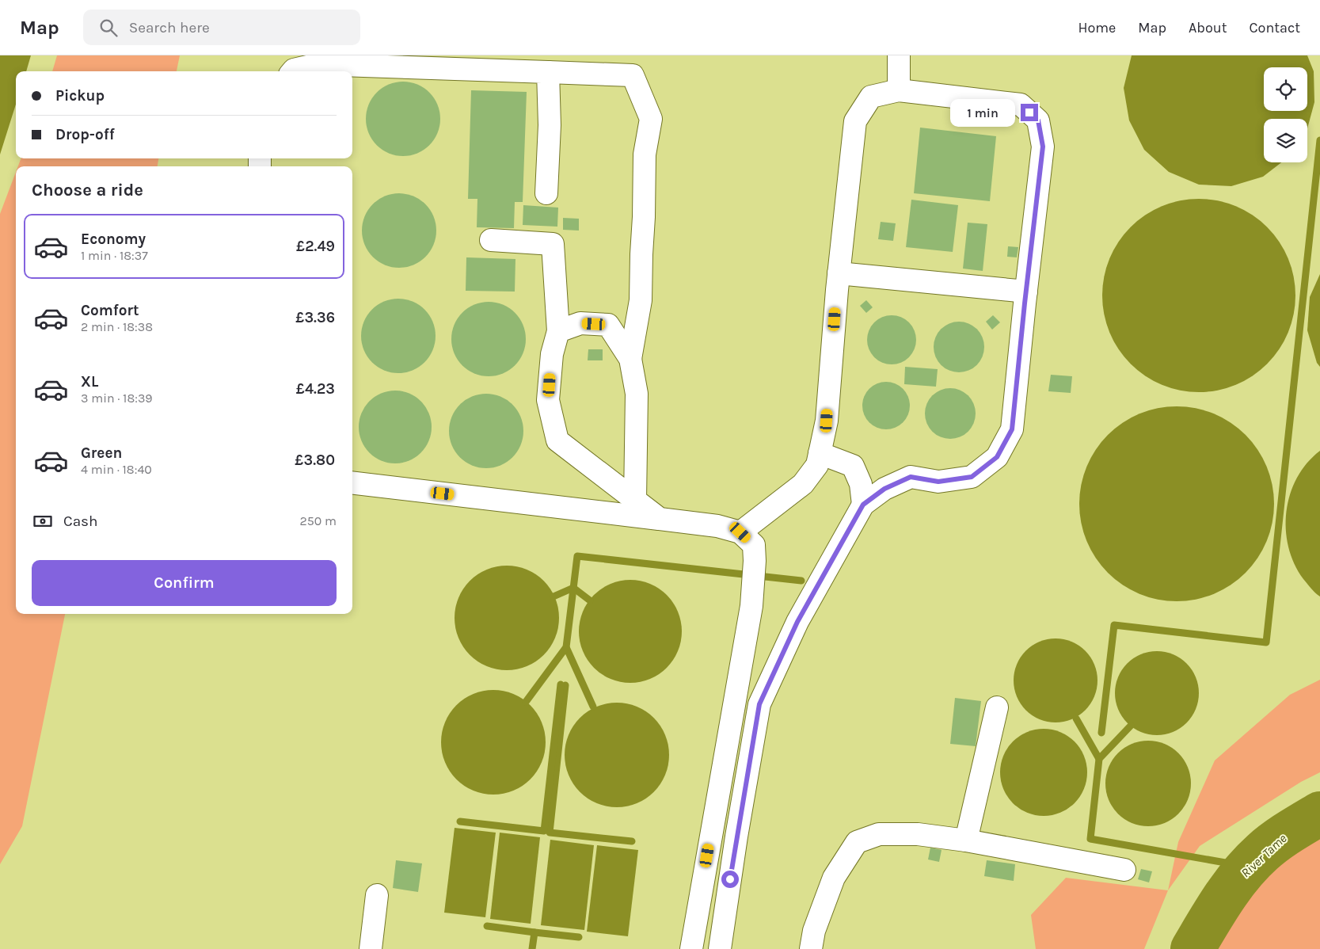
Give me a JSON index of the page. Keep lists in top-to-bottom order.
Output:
{
  "water": ["River Tame"],
  "page": {
    "header": "Map",
    "search": "Search here",
    "nav": [
      "Home",
      "Map",
      "About",
      "Contact"
    ],
    "banner": ["Pickup", "Drop-off"],
    "bubble": "1 min",
    "heading": "Choose a ride",
    "list": [
      {
        "name": "Economy",
        "note": "1 min · 18:37",
        "value": "£2.49"
      },
      {
        "name": "Comfort",
        "note": "2 min · 18:38",
        "value": "£3.36"
      },
      {
        "name": "XL",
        "note": "3 min · 18:39",
        "value": "£4.23"
      },
      {
        "name": "Green",
        "note": "4 min · 18:40",
        "value": "£3.80"
      }
    ],
    "pay": ["Cash", "250 m"],
    "buttons": "Confirm"
  }
}
